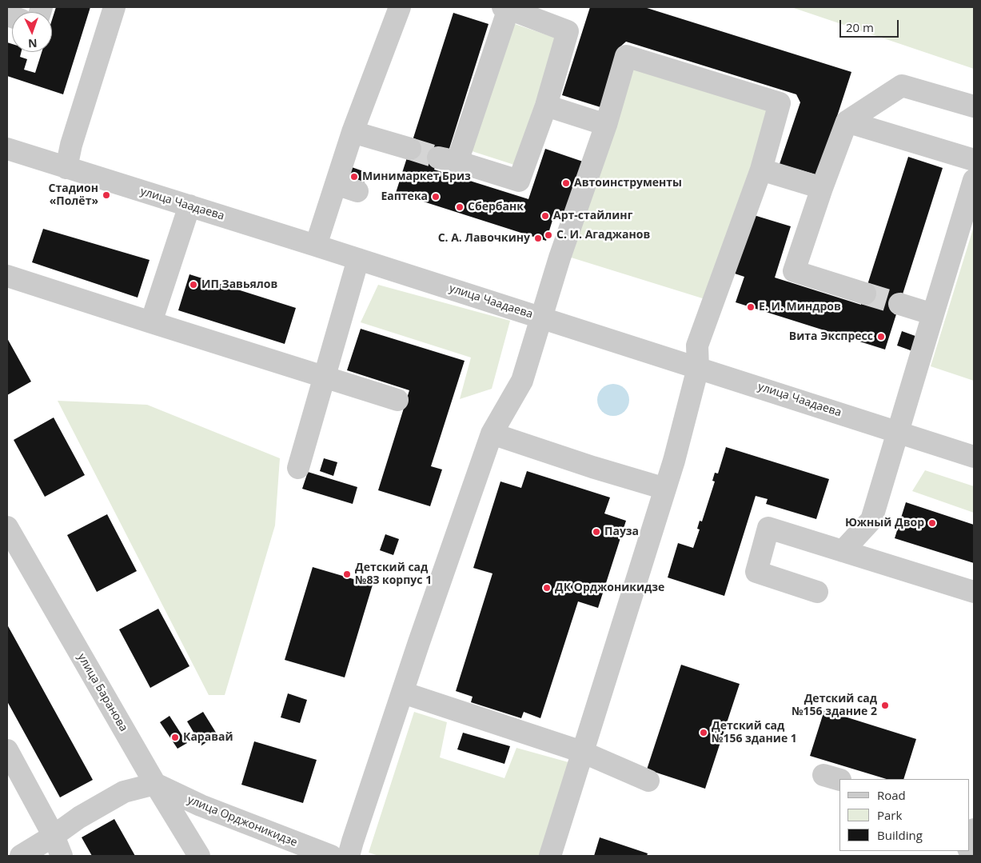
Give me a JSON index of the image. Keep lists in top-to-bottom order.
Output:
{
  "streets": {
    "street": ["улица Чаадаева", "улица Баранова", "улица Орджоникидзе"]
  },
  "crossings": [
    ["улица Баранова", "улица Орджоникидзе"]
  ],
  "places": [
    "Минимаркет Бриз",
    "Автоинструменты",
    "Стадион «Полёт»",
    "Еаптека",
    "Сбербанк",
    "Арт-стайлинг",
    "С. И. Агаджанов",
    "С. А. Лавочкину",
    "ИП Завьялов",
    "Е. И. Миндров",
    "Вита Экспресс",
    "Южный Двор",
    "Пауза",
    "Детский сад №83 корпус 1",
    "ДК Орджоникидзе",
    "Детский сад №156 здание 2",
    "Детский сад №156 здание 1",
    "Каравай"
  ],
  "legend": ["Road", "Park", "Building"],
  "scale_bar": "20 m",
  "north": "bottom"
}
